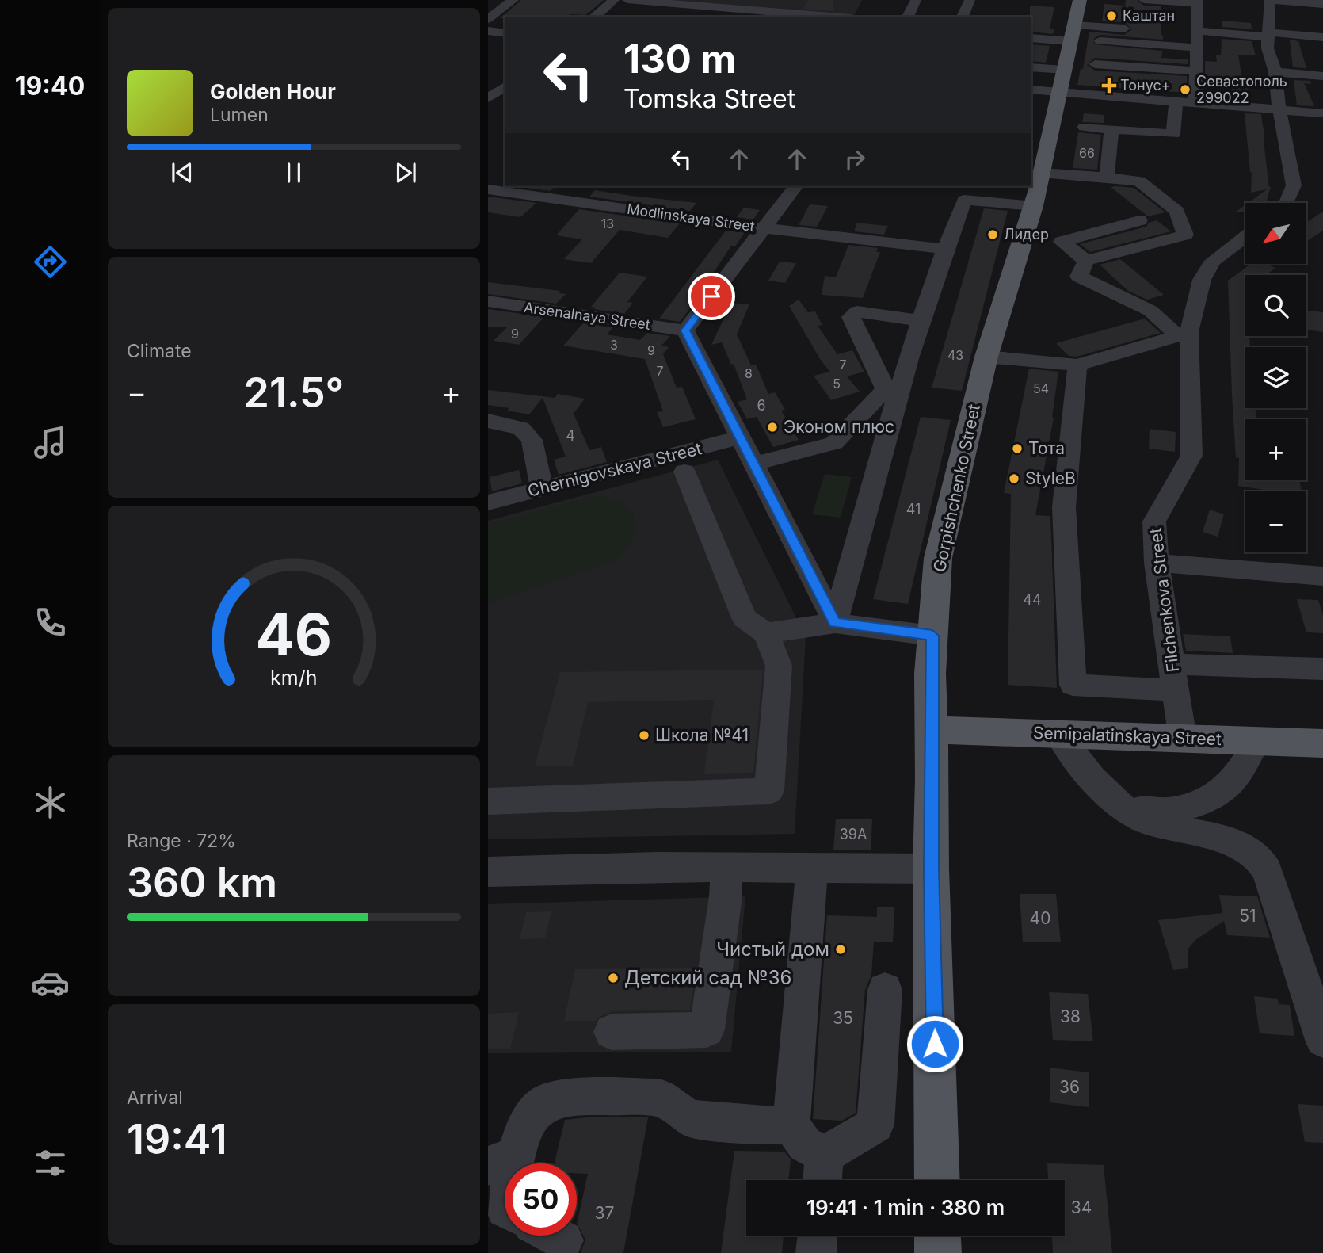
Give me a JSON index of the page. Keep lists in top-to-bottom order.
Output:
{
  "streets": {
    "main road": ["Gorpishchenko Street", "Semipalatinskaya Street"],
    "street": [
      "Modlinskaya Street",
      "Arsenalnaya Street",
      "Chernigovskaya Street",
      "Filchenkova Street"
    ]
  },
  "crossings": [
    ["Gorpishchenko Street", "Semipalatinskaya Street"],
    ["Filchenkova Street", "Semipalatinskaya Street"]
  ],
  "places": {
    "other": [
      "Каштан",
      "Севастополь 299022",
      "Лидер",
      "Эконом плюс",
      "Тота",
      "StyleB",
      "Школа №41",
      "Чистый дом",
      "Детский сад №36"
    ],
    "health": ["Тонус+"]
  },
  "house_numbers": [
    "66",
    "13",
    "9",
    "3",
    "9",
    "43",
    "7",
    "7",
    "8",
    "5",
    "54",
    "6",
    "4",
    "41",
    "44",
    "39А",
    "51",
    "40",
    "38",
    "35",
    "36",
    "34",
    "37"
  ],
  "north": "bottom left",
  "page": {
    "tabs": "19:40",
    "turn": ["130 m", "Tomska Street"],
    "song": ["Golden Hour", "Lumen"],
    "map_buttons": ["+", "−"],
    "tile": [
      "Climate",
      ["Range · 72%", "360 km"],
      ["Arrival", "19:41"]
    ],
    "heat": ["−", "21.5°", "+"],
    "limit": "50",
    "trip": "19:41 · 1 min · 380 m",
    "gauge": ["46", "km/h"]
  }
}
